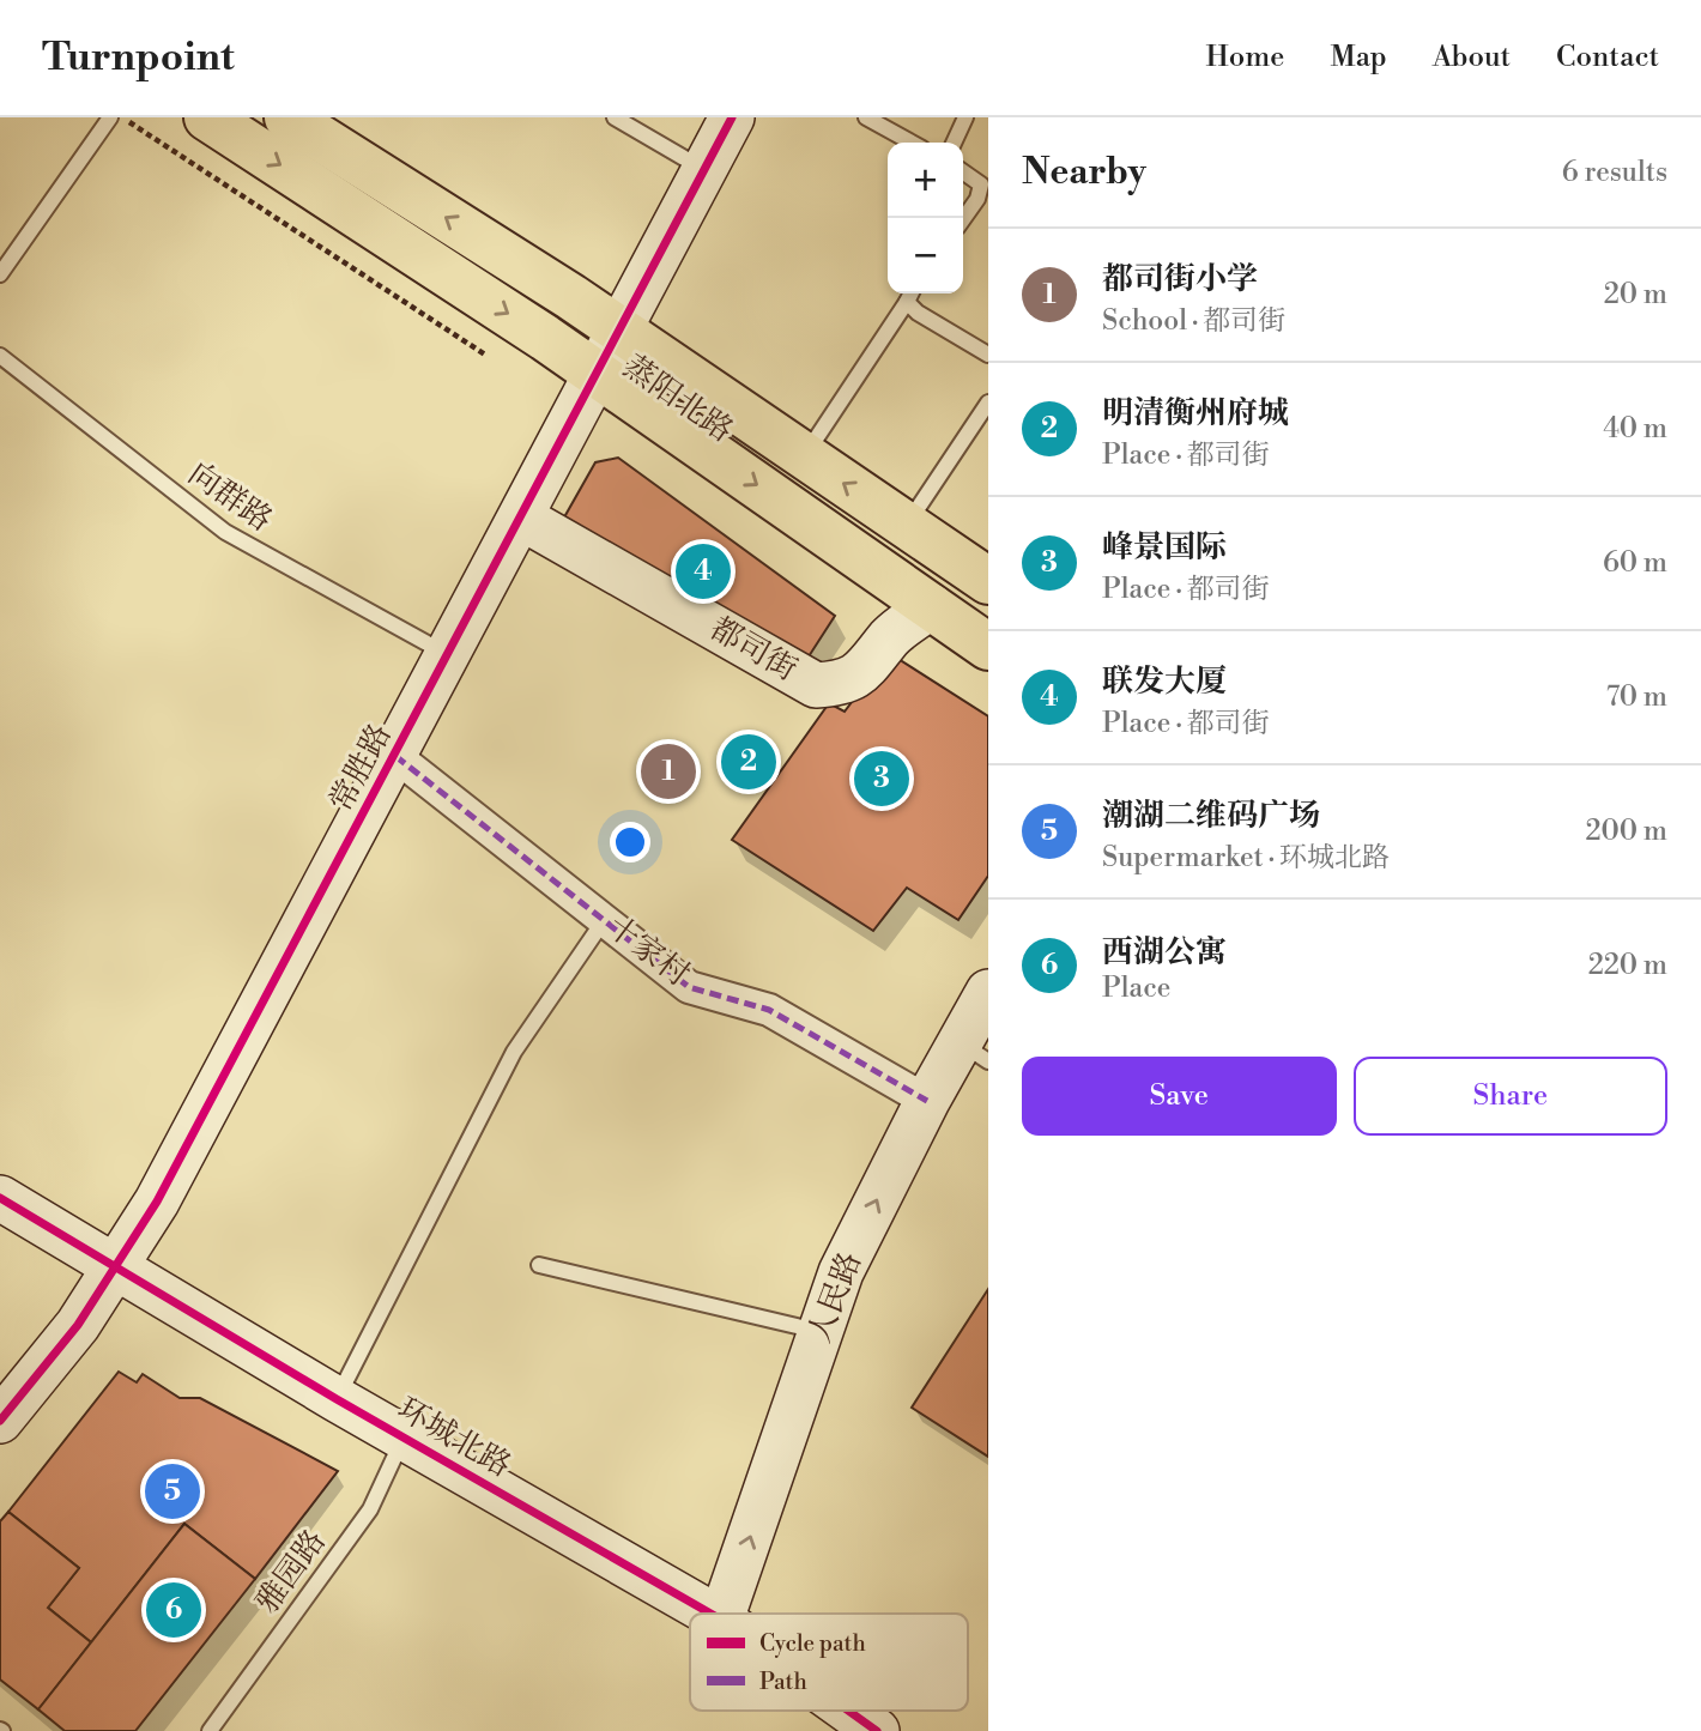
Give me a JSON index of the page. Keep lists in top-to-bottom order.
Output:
{
  "streets": {
    "main road": ["蒸阳北路"],
    "street": [
      "都司街",
      "常胜路",
      "十家村",
      "人民路",
      "环城北路"
    ],
    "lane": ["向群路", "雅园路"]
  },
  "crossings": [
    ["蒸阳北路", "都司街"],
    ["蒸阳北路", "常胜路"],
    ["向群路", "常胜路"],
    ["都司街", "常胜路"],
    ["常胜路", "十家村"],
    ["常胜路", "环城北路"],
    ["十家村", "人民路"],
    ["环城北路", "雅园路"]
  ],
  "one_way": ["人民路"],
  "legend": ["Cycle path", "Path"],
  "page": {
    "header": "Turnpoint",
    "nav": [
      "Home",
      "Map",
      "About",
      "Contact"
    ],
    "heading": ["Nearby", "6 results"],
    "map_buttons": ["+", "−"],
    "list": [
      {
        "mark": "1",
        "name": "都司街小学",
        "note": "School · 都司街",
        "value": "20 m"
      },
      {
        "mark": "2",
        "name": "明清衡州府城",
        "note": "Place · 都司街",
        "value": "40 m"
      },
      {
        "mark": "3",
        "name": "峰景国际",
        "note": "Place · 都司街",
        "value": "60 m"
      },
      {
        "mark": "4",
        "name": "联发大厦",
        "note": "Place · 都司街",
        "value": "70 m"
      },
      {
        "mark": "5",
        "name": "潮湖二维码广场",
        "note": "Supermarket · 环城北路",
        "value": "200 m"
      },
      {
        "mark": "6",
        "name": "西湖公寓",
        "note": "Place",
        "value": "220 m"
      }
    ],
    "pins": [
      "4",
      "2",
      "1",
      "3",
      "5",
      "6"
    ],
    "buttons": ["Save", "Share"]
  }
}
